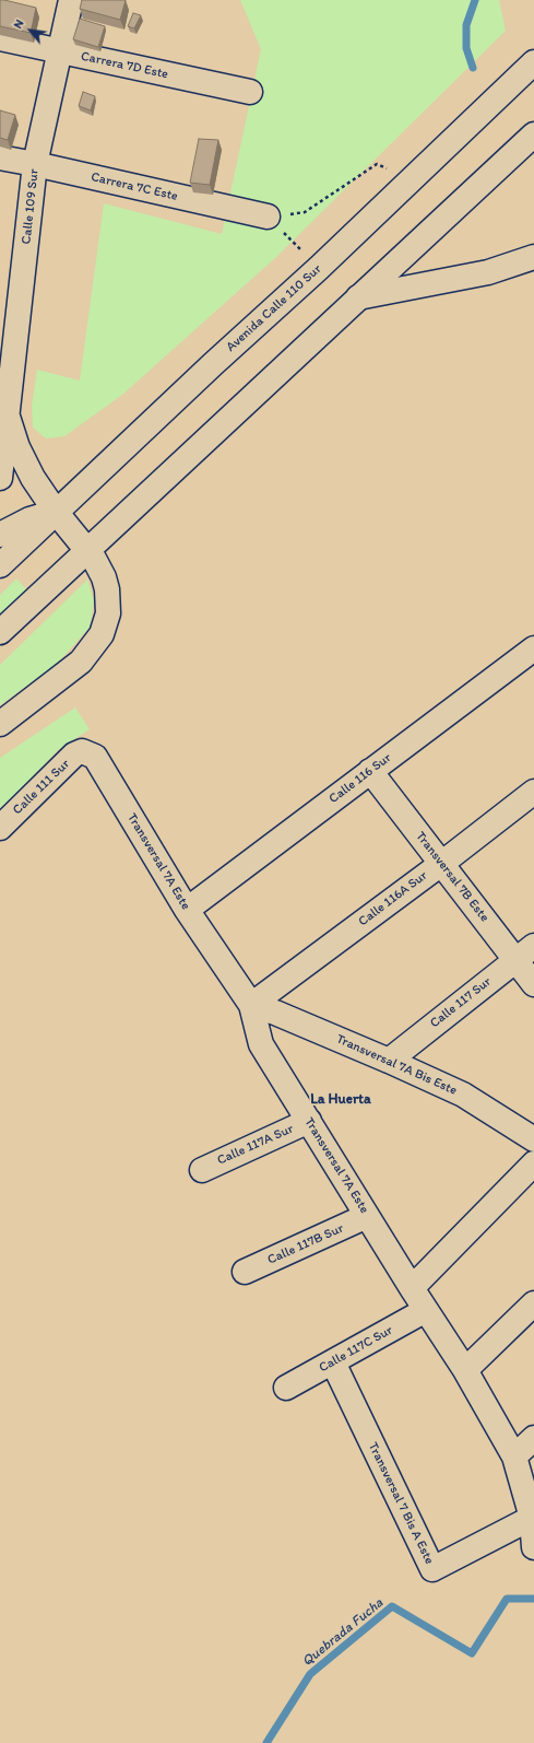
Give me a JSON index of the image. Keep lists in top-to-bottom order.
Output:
{
  "streets": {
    "main road": [
      "Carrera 7D Este",
      "Carrera 7C Este",
      "Calle 109 Sur",
      "Avenida Calle 110 Sur",
      "Calle 116 Sur",
      "Calle 111 Sur",
      "Transversal 7A Este",
      "Transversal 7B Este",
      "Calle 116A Sur",
      "Calle 117 Sur",
      "Transversal 7A Bis Este",
      "Calle 117A Sur",
      "Calle 117B Sur",
      "Calle 117C Sur",
      "Transversal 7 Bis A Este"
    ]
  },
  "crossings": [
    ["Carrera 7D Este", "Calle 109 Sur"],
    ["Carrera 7C Este", "Calle 109 Sur"],
    ["Calle 109 Sur", "Avenida Calle 110 Sur"],
    ["Calle 116 Sur", "Transversal 7A Este"],
    ["Calle 116 Sur", "Transversal 7B Este"],
    ["Calle 111 Sur", "Transversal 7A Este"],
    ["Transversal 7A Este", "Calle 116A Sur"],
    ["Transversal 7A Este", "Transversal 7A Bis Este"],
    ["Transversal 7A Este", "Calle 117A Sur"],
    ["Transversal 7A Este", "Calle 117B Sur"],
    ["Transversal 7A Este", "Calle 117C Sur"],
    ["Transversal 7A Este", "Transversal 7 Bis A Este"],
    ["Transversal 7B Este", "Calle 116A Sur"],
    ["Transversal 7B Este", "Calle 117 Sur"],
    ["Calle 116A Sur", "Transversal 7A Bis Este"],
    ["Calle 117 Sur", "Transversal 7A Bis Este"],
    ["Calle 117C Sur", "Transversal 7 Bis A Este"]
  ],
  "districts": ["La Huerta"],
  "water": ["Quebrada Fucha"],
  "north": "top left"
}
